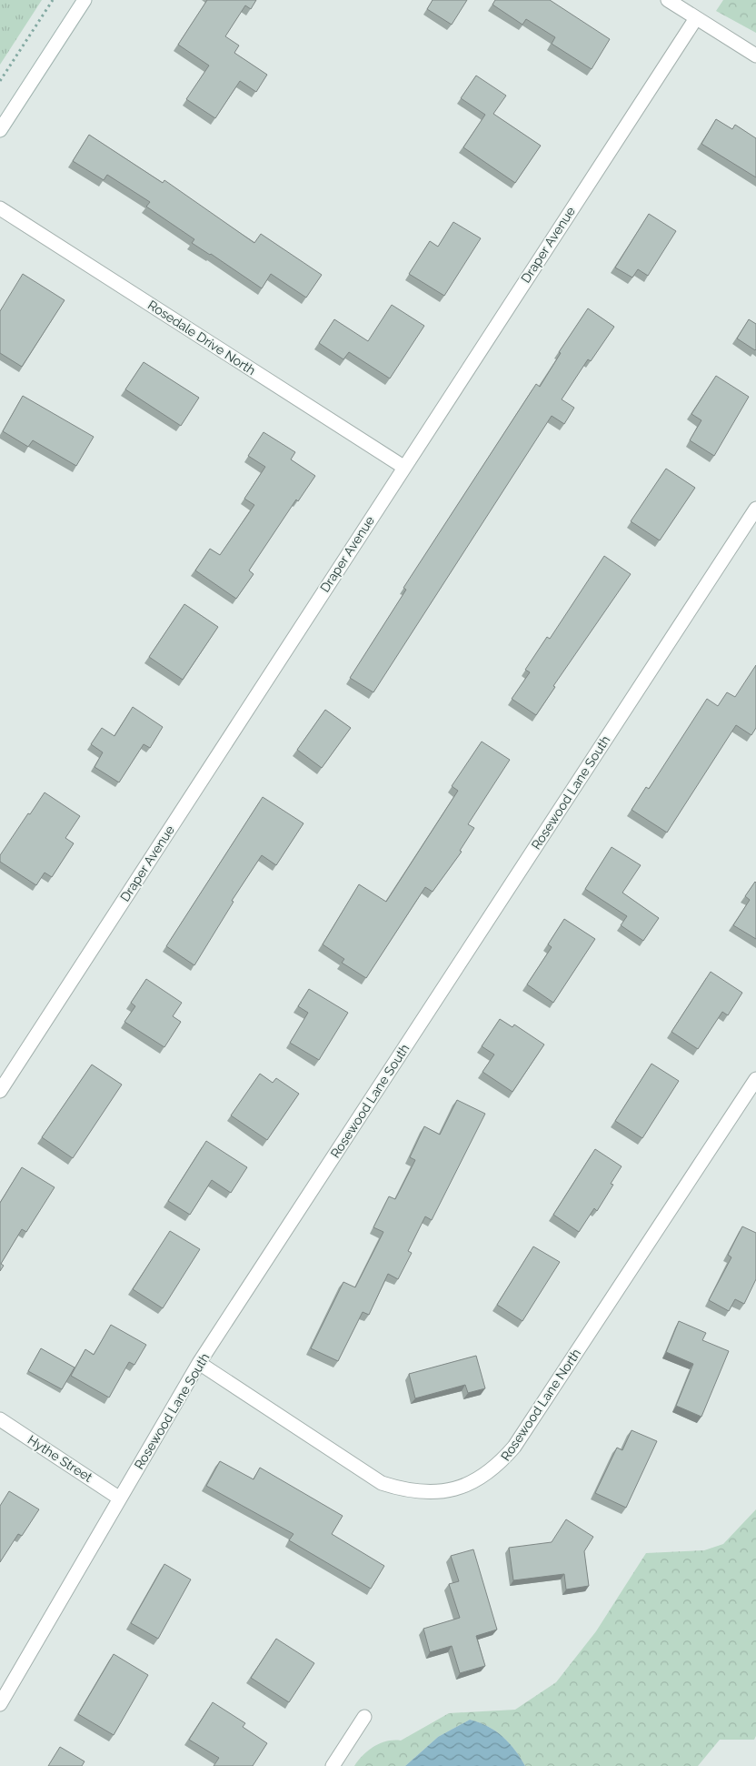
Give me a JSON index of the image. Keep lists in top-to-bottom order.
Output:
{
  "streets": {
    "street": [
      "Draper Avenue",
      "Rosedale Drive North",
      "Rosewood Lane South",
      "Rosewood Lane North",
      "Hythe Street"
    ]
  },
  "crossings": [
    ["Draper Avenue", "Rosedale Drive North"],
    ["Rosewood Lane South", "Rosewood Lane North"],
    ["Rosewood Lane South", "Hythe Street"]
  ]
}
